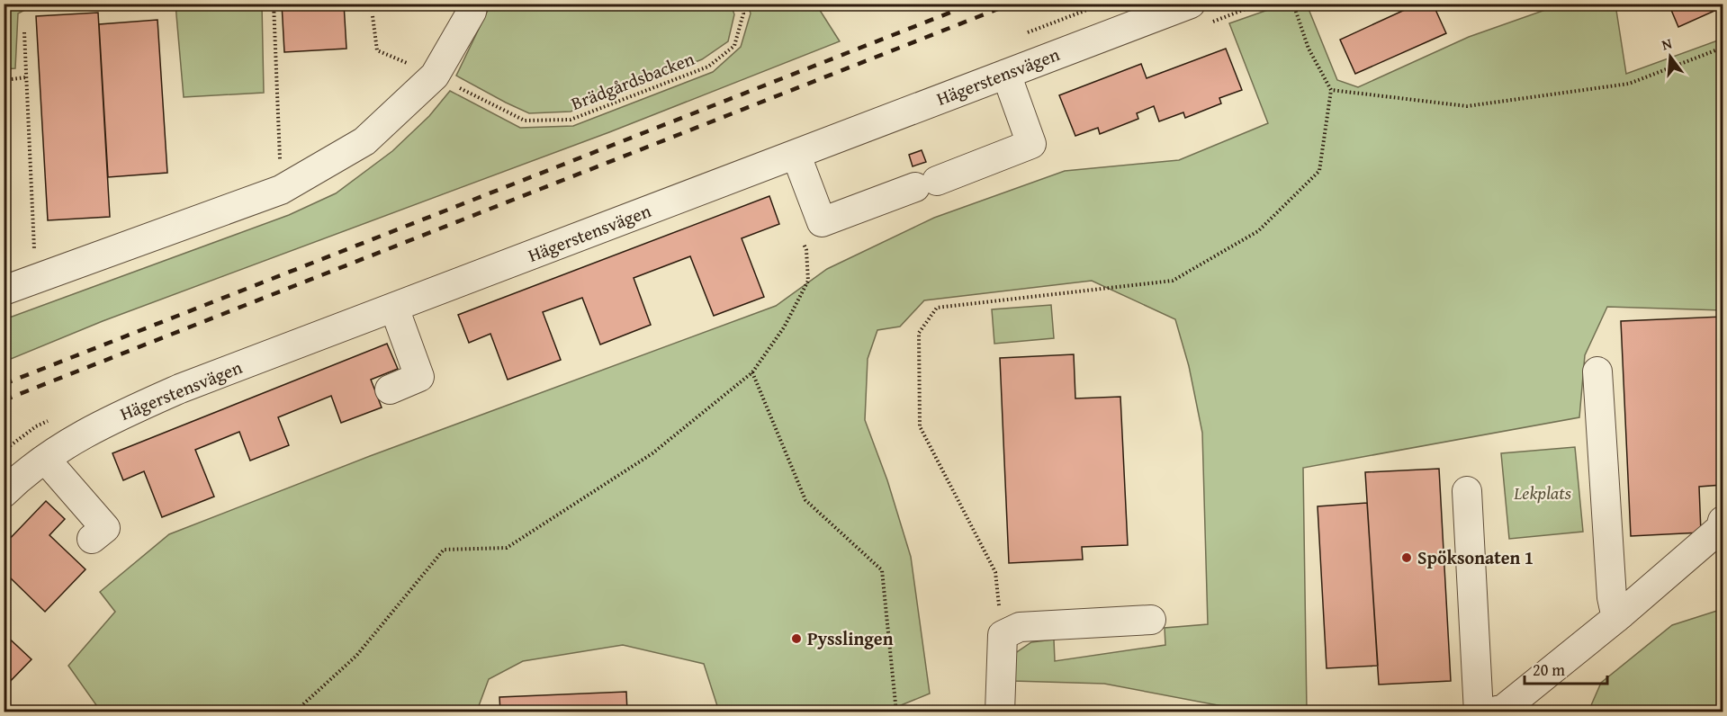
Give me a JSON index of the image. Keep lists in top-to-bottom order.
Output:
{
  "streets": {
    "street": ["Hägerstensvägen"],
    "path": ["Brädgårdsbacken"]
  },
  "parks": ["Lekplats"],
  "places": ["Spöksonaten 1", "Pysslingen"],
  "scale_bar": "20 m",
  "north": "top"
}
